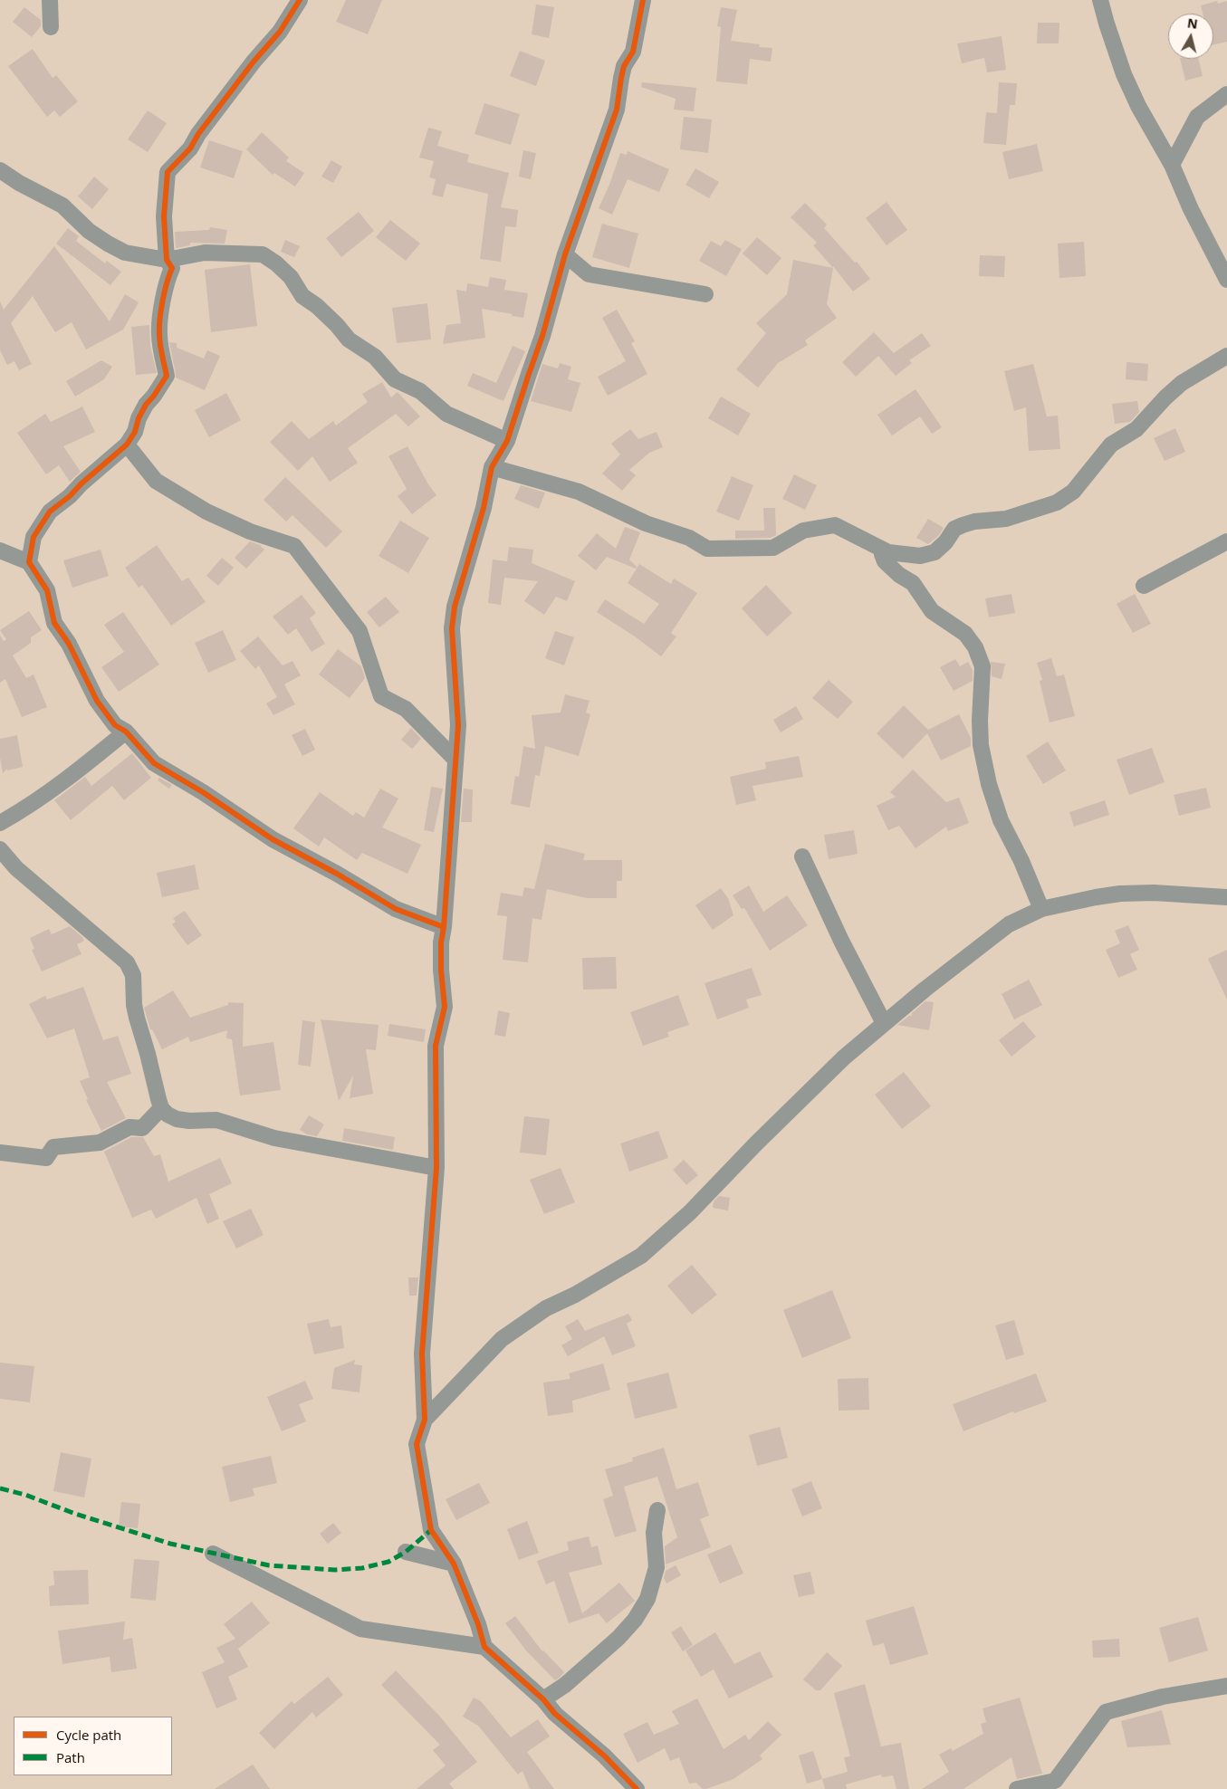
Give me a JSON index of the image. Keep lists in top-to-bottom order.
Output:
{
  "legend": ["Cycle path", "Path"],
  "north": "top"
}
